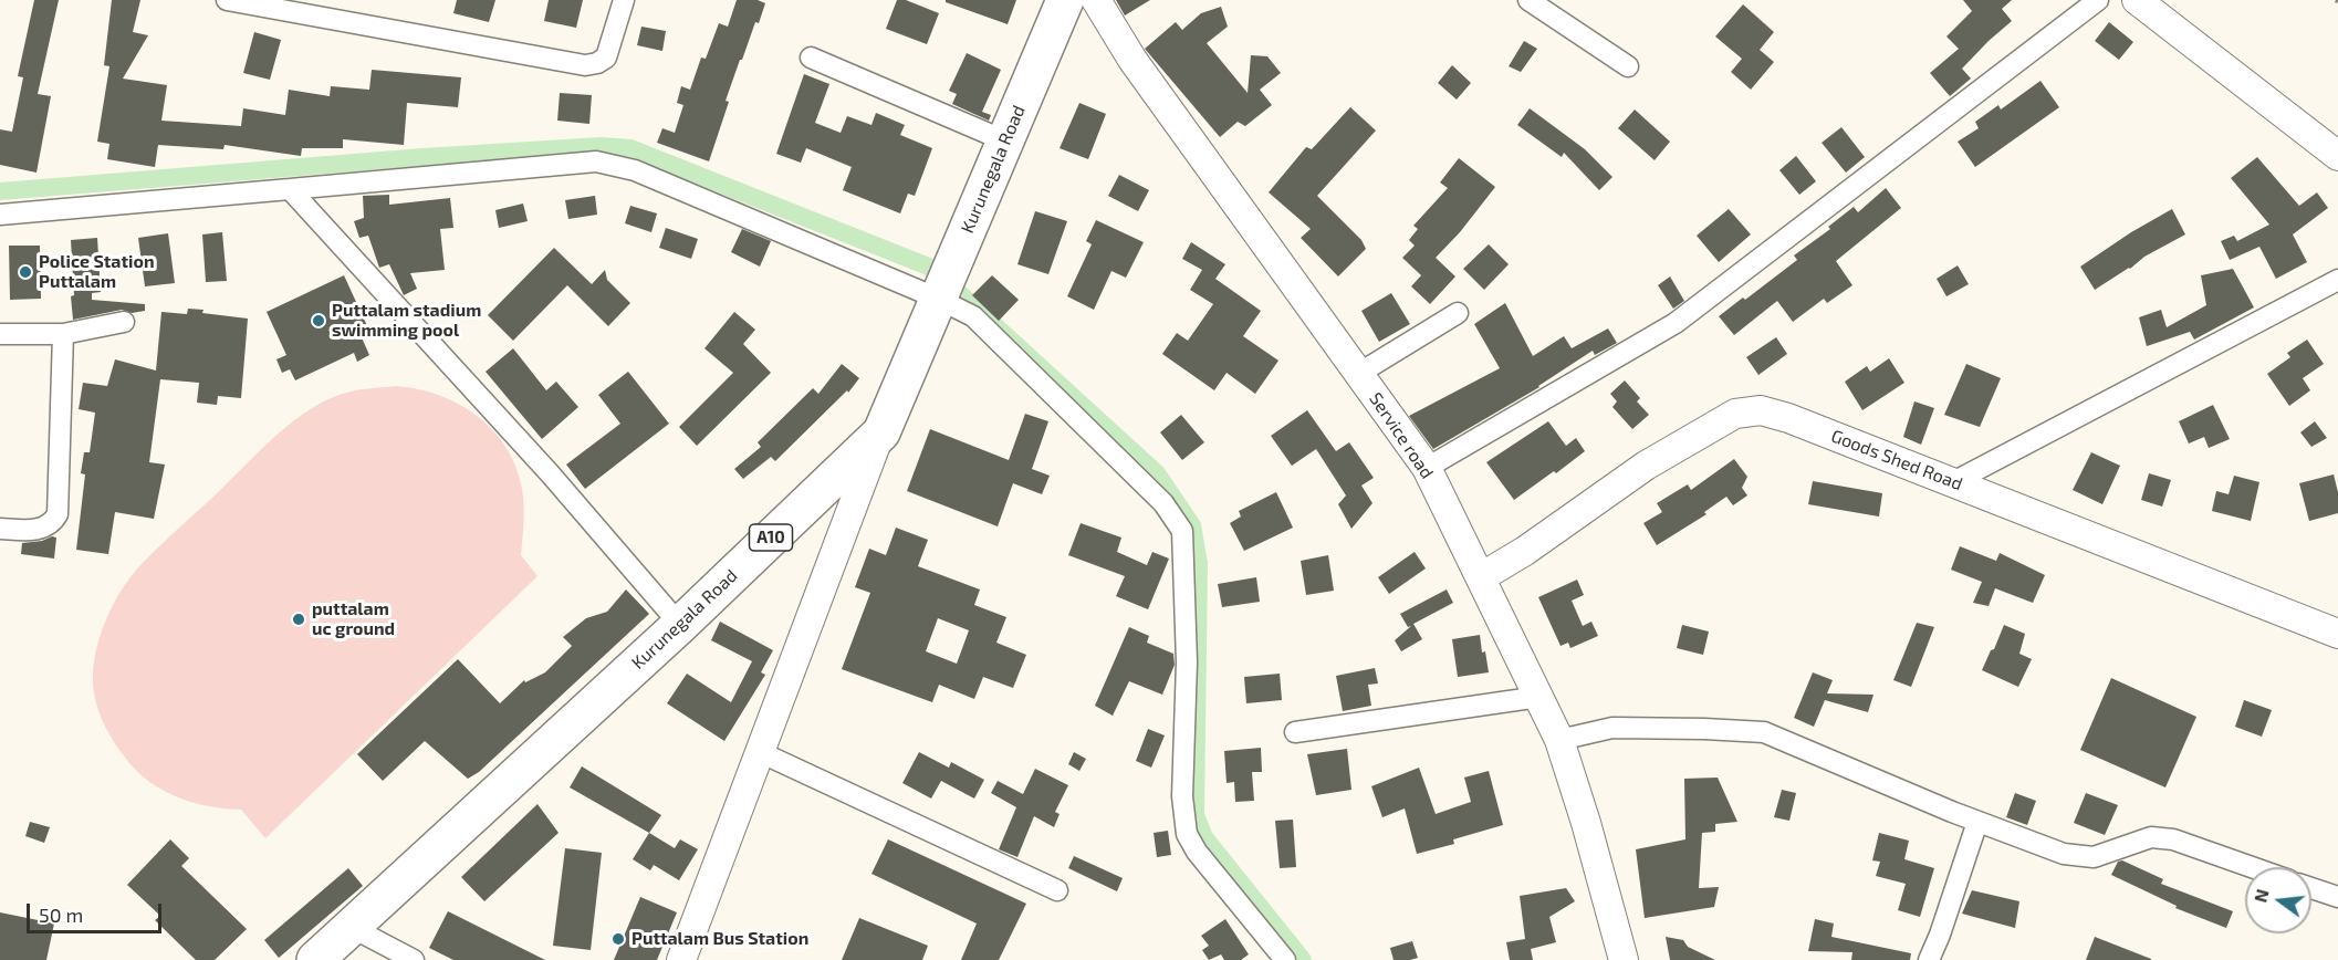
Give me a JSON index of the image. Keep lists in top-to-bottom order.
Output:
{
  "streets": {
    "highway": ["Kurunegala Road", "A10"],
    "street": ["Service road", "Goods Shed Road"]
  },
  "crossings": [
    ["Service road", "Goods Shed Road"]
  ],
  "places": [
    "Police Station Puttalam",
    "Puttalam stadium swimming pool",
    "puttalam uc ground",
    "Puttalam Bus Station"
  ],
  "scale_bar": "50 m",
  "north": "left"
}
